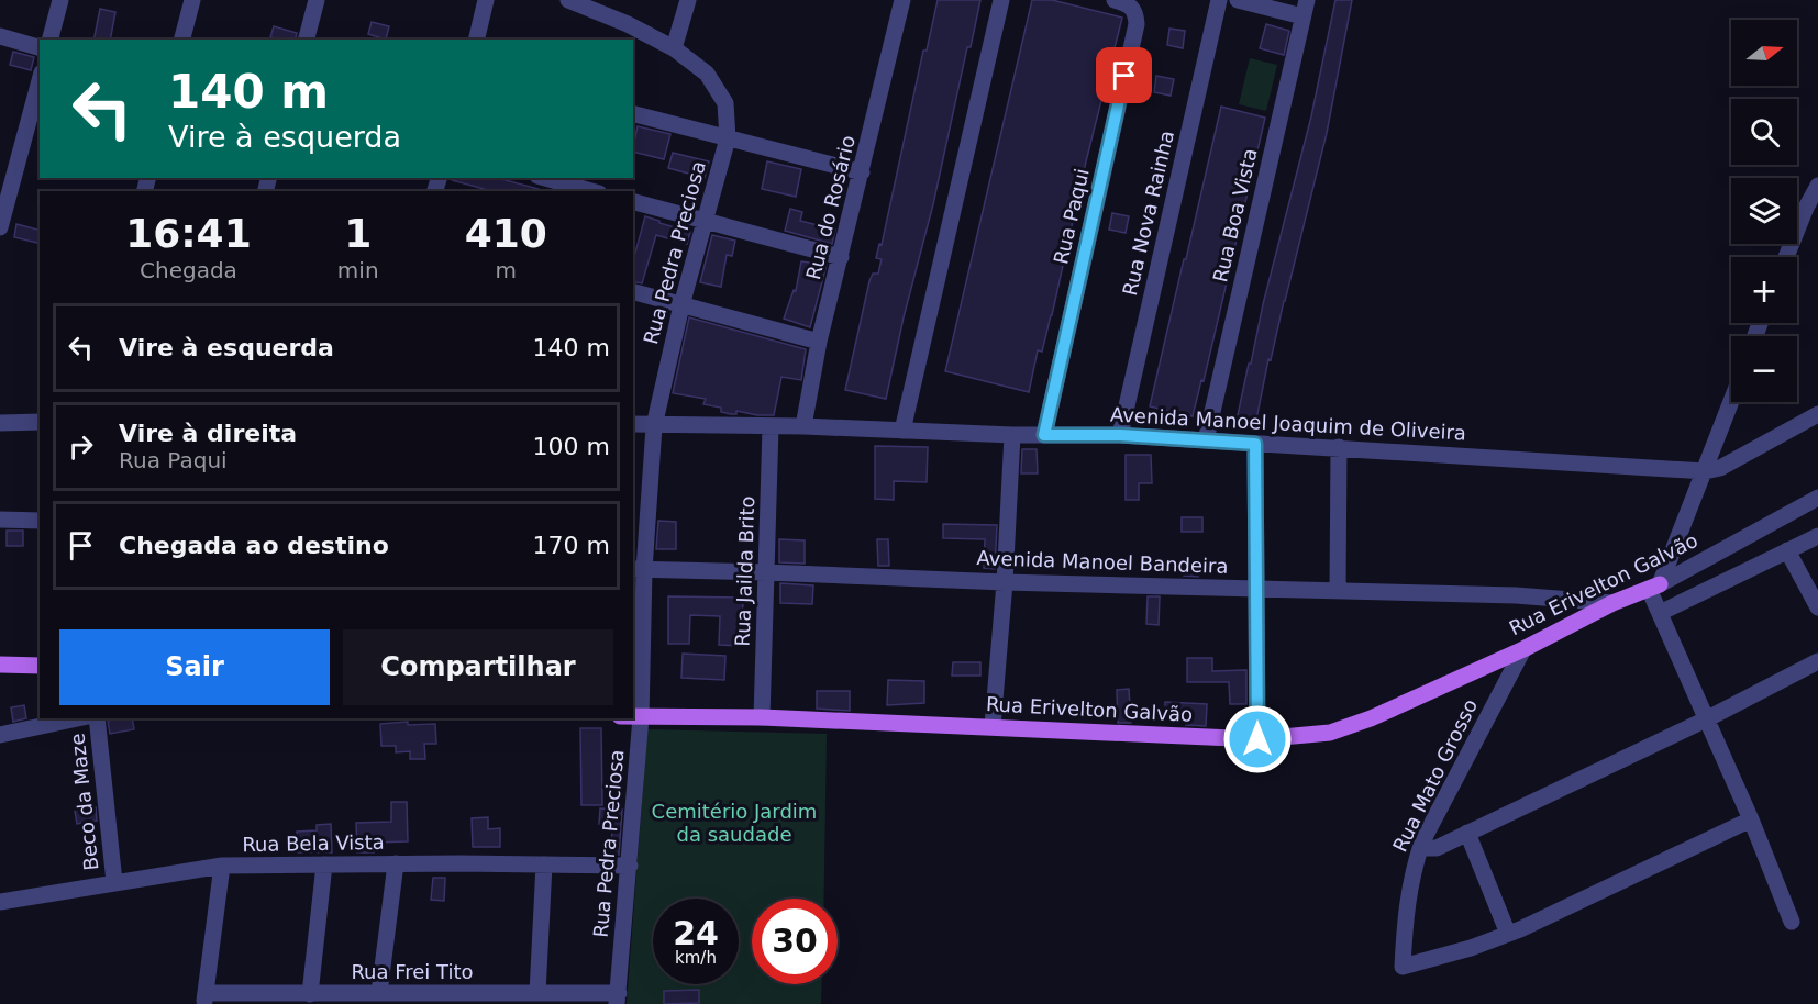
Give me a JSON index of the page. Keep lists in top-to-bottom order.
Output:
{
  "streets": {
    "main road": ["Rua Erivelton Galvão"],
    "street": [
      "Rua do Rosário",
      "Rua Nova Rainha",
      "Rua Boa Vista",
      "Rua Paqui",
      "Rua Pedra Preciosa",
      "Avenida Manoel Joaquim de Oliveira",
      "Avenida Manoel Bandeira",
      "Rua Jailda Brito",
      "Rua Mato Grosso",
      "Beco da Maze",
      "Rua Bela Vista",
      "Rua Frei Tito"
    ]
  },
  "crossings": [
    ["Rua do Rosário", "Avenida Manoel Joaquim de Oliveira"],
    ["Rua Nova Rainha", "Avenida Manoel Joaquim de Oliveira"],
    ["Rua Boa Vista", "Avenida Manoel Joaquim de Oliveira"],
    ["Rua Paqui", "Avenida Manoel Joaquim de Oliveira"],
    ["Rua Pedra Preciosa", "Avenida Manoel Joaquim de Oliveira"],
    ["Rua Pedra Preciosa", "Avenida Manoel Bandeira"],
    ["Rua Pedra Preciosa", "Rua Erivelton Galvão"],
    ["Rua Pedra Preciosa", "Rua Bela Vista"],
    ["Rua Pedra Preciosa", "Rua Frei Tito"],
    ["Avenida Manoel Joaquim de Oliveira", "Rua Jailda Brito"],
    ["Avenida Manoel Bandeira", "Rua Jailda Brito"],
    ["Avenida Manoel Bandeira", "Rua Erivelton Galvão"],
    ["Rua Jailda Brito", "Rua Erivelton Galvão"],
    ["Rua Erivelton Galvão", "Rua Mato Grosso"],
    ["Beco da Maze", "Rua Bela Vista"]
  ],
  "parks": ["Cemitério Jardim da saudade"],
  "north": "right",
  "page": {
    "map_buttons": ["+", "−"],
    "turn": ["140 m", "Vire à esquerda"],
    "eta": [
      "16:41",
      "Chegada",
      "1",
      "min",
      "410",
      "m"
    ],
    "list": [
      {
        "name": "Vire à esquerda",
        "value": "140 m"
      },
      {
        "name": "Vire à direita",
        "note": "Rua Paqui",
        "value": "100 m"
      },
      {
        "name": "Chegada ao destino",
        "value": "170 m"
      }
    ],
    "buttons": ["Sair", "Compartilhar"],
    "speed": "24 km/h",
    "limit": "30"
  }
}
